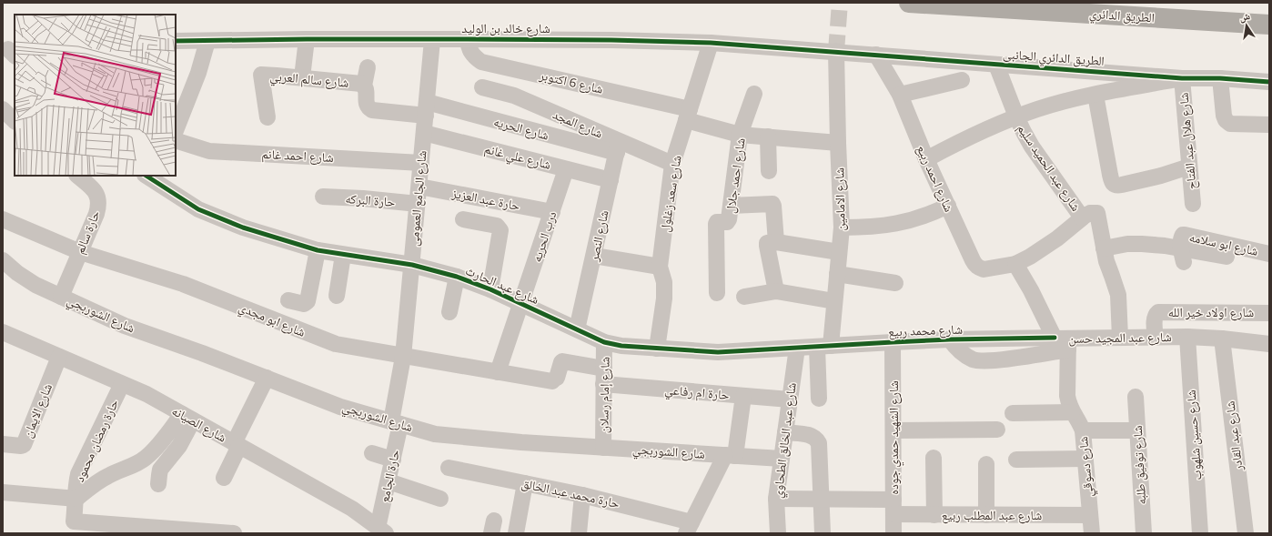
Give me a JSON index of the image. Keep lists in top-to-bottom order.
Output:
{
  "streets": {
    "highway": ["الطريق الدائري"],
    "street": [
      "شارع خالد بن الوليد",
      "الطريق الدائري الجانبى",
      "شارع سالم العربي",
      "شارع 6 اكتوبر",
      "شارع المجد",
      "شارع الحريه",
      "شارع هلال عبد الفتاح",
      "شارع احمد غانم",
      "شارع علي غانم",
      "شارع عبد الحميد سليم",
      "شارع احمد جلال",
      "شارع احمد ربيع",
      "شارع سعد زغلول",
      "شارع الجامع العمومى",
      "حارة عبد العزيز",
      "شارع الامامين",
      "حارة البركه",
      "حارة سالم",
      "شارع النصر",
      "درب الحريه",
      "شارع ابو سلامه",
      "شارع عبد الحارث",
      "شارع اولاد خير الله",
      "شارع الشوربجي",
      "شارع ابو مجدي",
      "شارع محمد ربيع",
      "شارع عبد المجيد حسن",
      "حارة ام رفاعي",
      "شارع إمام رسلان",
      "شارع الايمان",
      "شارع الصيانه",
      "شارع حسين شلهوب",
      "شارع عبد القادر",
      "شارع الشهيد حمدي جوده",
      "حارة رمضان محمود",
      "شارع عبد الخالق الطحاوي",
      "شارع توفيق طلبه",
      "شارع دسوقي",
      "حارة الجامع",
      "حارة محمد عبد الخالق",
      "شارع عبد المطلب ربيع"
    ]
  },
  "crossings": [
    ["شارع خالد بن الوليد", "الطريق الدائري الجانبى"],
    ["شارع خالد بن الوليد", "شارع 6 اكتوبر"],
    ["شارع خالد بن الوليد", "شارع سعد زغلول"],
    ["شارع خالد بن الوليد", "شارع الجامع العمومى"],
    ["شارع خالد بن الوليد", "شارع الامامين"],
    ["الطريق الدائري الجانبى", "شارع هلال عبد الفتاح"],
    ["الطريق الدائري الجانبى", "شارع عبد الحميد سليم"],
    ["الطريق الدائري الجانبى", "شارع احمد ربيع"],
    ["الطريق الدائري الجانبى", "شارع الامامين"],
    ["شارع سالم العربي", "شارع الحريه"],
    ["شارع سالم العربي", "شارع الجامع العمومى"],
    ["شارع 6 اكتوبر", "شارع احمد جلال"],
    ["شارع 6 اكتوبر", "شارع سعد زغلول"],
    ["شارع 6 اكتوبر", "شارع الامامين"],
    ["شارع المجد", "شارع الحريه"],
    ["شارع المجد", "شارع سعد زغلول"],
    ["شارع المجد", "شارع النصر"],
    ["شارع الحريه", "شارع الجامع العمومى"],
    ["شارع الحريه", "شارع النصر"],
    ["شارع احمد غانم", "شارع الجامع العمومى"],
    ["شارع علي غانم", "شارع الجامع العمومى"],
    ["شارع علي غانم", "شارع النصر"],
    ["شارع علي غانم", "درب الحريه"],
    ["شارع عبد الحميد سليم", "شارع عبد المجيد حسن"],
    ["شارع احمد ربيع", "شارع عبد المجيد حسن"],
    ["شارع سعد زغلول", "شارع عبد الحارث"],
    ["شارع الجامع العمومى", "حارة عبد العزيز"],
    ["شارع الجامع العمومى", "حارة البركه"],
    ["شارع الجامع العمومى", "شارع عبد الحارث"],
    ["شارع الجامع العمومى", "شارع الشوربجي"],
    ["شارع الجامع العمومى", "شارع ابو مجدي"],
    ["شارع الجامع العمومى", "حارة الجامع"],
    ["حارة عبد العزيز", "درب الحريه"],
    ["شارع الامامين", "شارع محمد ربيع"],
    ["حارة سالم", "شارع الشوربجي"],
    ["حارة سالم", "شارع ابو مجدي"],
    ["شارع النصر", "شارع عبد الحارث"],
    ["درب الحريه", "شارع عبد الحارث"],
    ["درب الحريه", "شارع ابو مجدي"],
    ["شارع عبد الحارث", "شارع محمد ربيع"],
    ["شارع عبد الحارث", "شارع إمام رسلان"],
    ["شارع عبد الحارث", "شارع عبد الخالق الطحاوي"],
    ["شارع اولاد خير الله", "شارع عبد المجيد حسن"],
    ["شارع الشوربجي", "شارع إمام رسلان"],
    ["شارع الشوربجي", "شارع عبد الخالق الطحاوي"],
    ["شارع الشوربجي", "حارة الجامع"],
    ["شارع ابو مجدي", "حارة ام رفاعي"],
    ["شارع محمد ربيع", "شارع عبد المجيد حسن"],
    ["شارع محمد ربيع", "شارع الشهيد حمدي جوده"],
    ["شارع محمد ربيع", "شارع عبد الخالق الطحاوي"],
    ["شارع محمد ربيع", "شارع دسوقي"],
    ["شارع عبد المجيد حسن", "شارع حسين شلهوب"],
    ["شارع عبد المجيد حسن", "شارع عبد القادر"],
    ["شارع عبد المجيد حسن", "شارع دسوقي"],
    ["حارة ام رفاعي", "شارع إمام رسلان"],
    ["حارة ام رفاعي", "شارع عبد الخالق الطحاوي"],
    ["شارع الايمان", "شارع الصيانه"],
    ["شارع الصيانه", "حارة رمضان محمود"],
    ["شارع الصيانه", "حارة الجامع"],
    ["شارع الشهيد حمدي جوده", "شارع عبد المطلب ربيع"],
    ["شارع عبد الخالق الطحاوي", "شارع عبد المطلب ربيع"],
    ["شارع دسوقي", "شارع عبد المطلب ربيع"]
  ],
  "north": "top"
}
